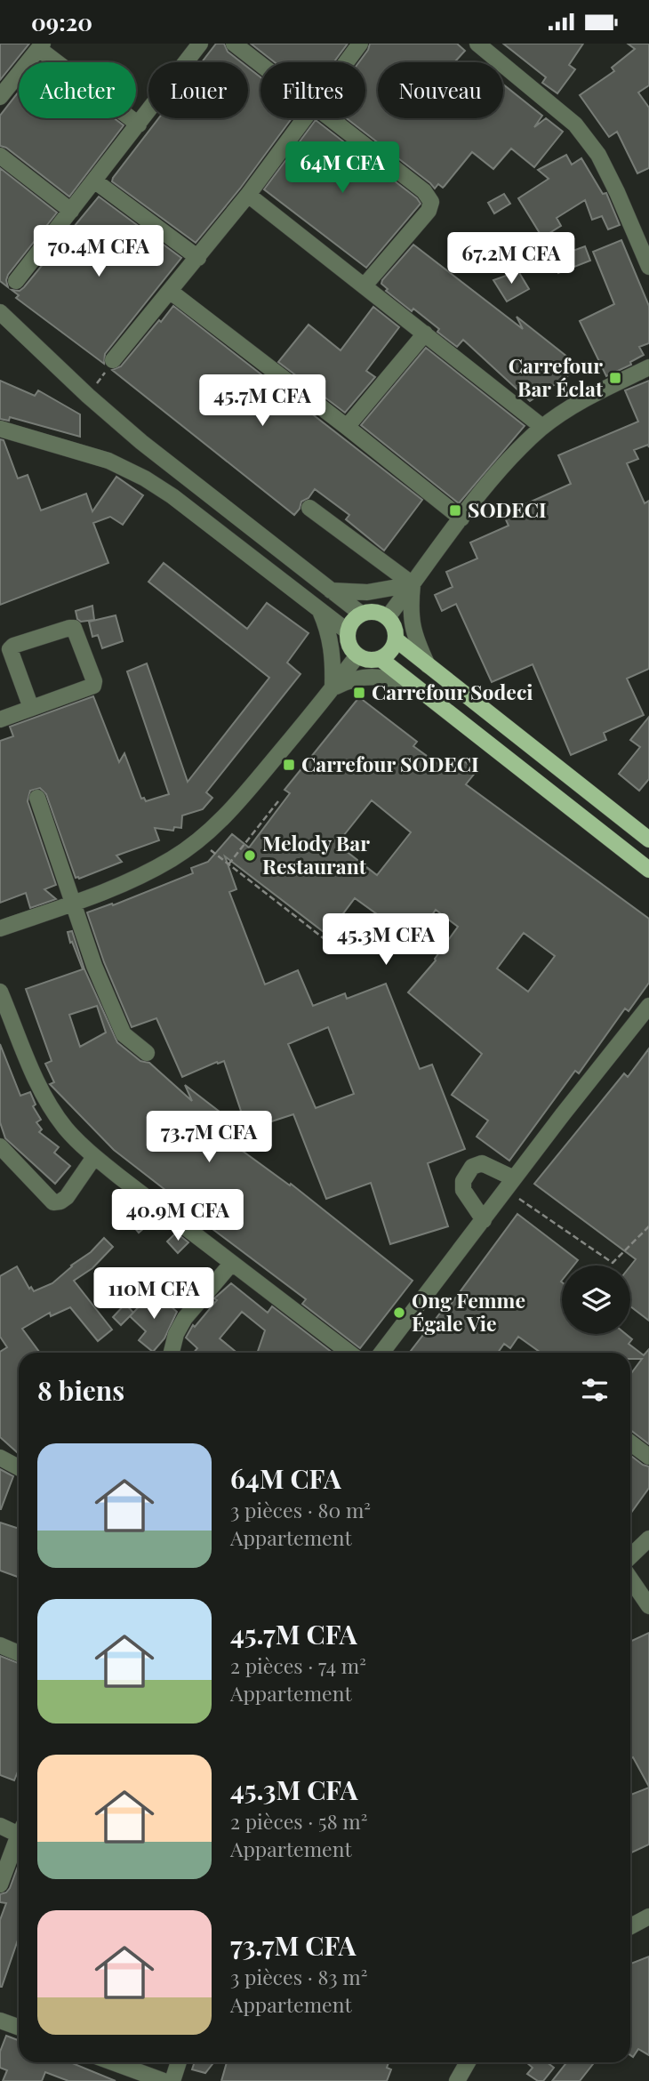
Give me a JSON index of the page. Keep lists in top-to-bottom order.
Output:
{
  "places": {
    "transit": [
      "Carrefour Bar Éclat",
      "SODECI",
      "Carrefour Sodeci",
      "Carrefour SODECI"
    ],
    "other": ["Melody Bar Restaurant", "Ong Femme Égale Vie"]
  },
  "page": {
    "status": "09:20",
    "chip": [
      "Acheter",
      "Louer",
      "Filtres",
      "Nouveau"
    ],
    "price": [
      "64M CFA",
      "70.4M CFA",
      "67.2M CFA",
      "45.7M CFA",
      "45.3M CFA",
      "73.7M CFA",
      "40.9M CFA",
      "110M CFA"
    ],
    "heading": "8 biens",
    "list": [
      {
        "name": "64M CFA",
        "note": "3 pièces · 80 m² · Appartement"
      },
      {
        "name": "45.7M CFA",
        "note": "2 pièces · 74 m² · Appartement"
      },
      {
        "name": "45.3M CFA",
        "note": "2 pièces · 58 m² · Appartement"
      },
      {
        "name": "73.7M CFA",
        "note": "3 pièces · 83 m² · Appartement"
      }
    ]
  }
}
